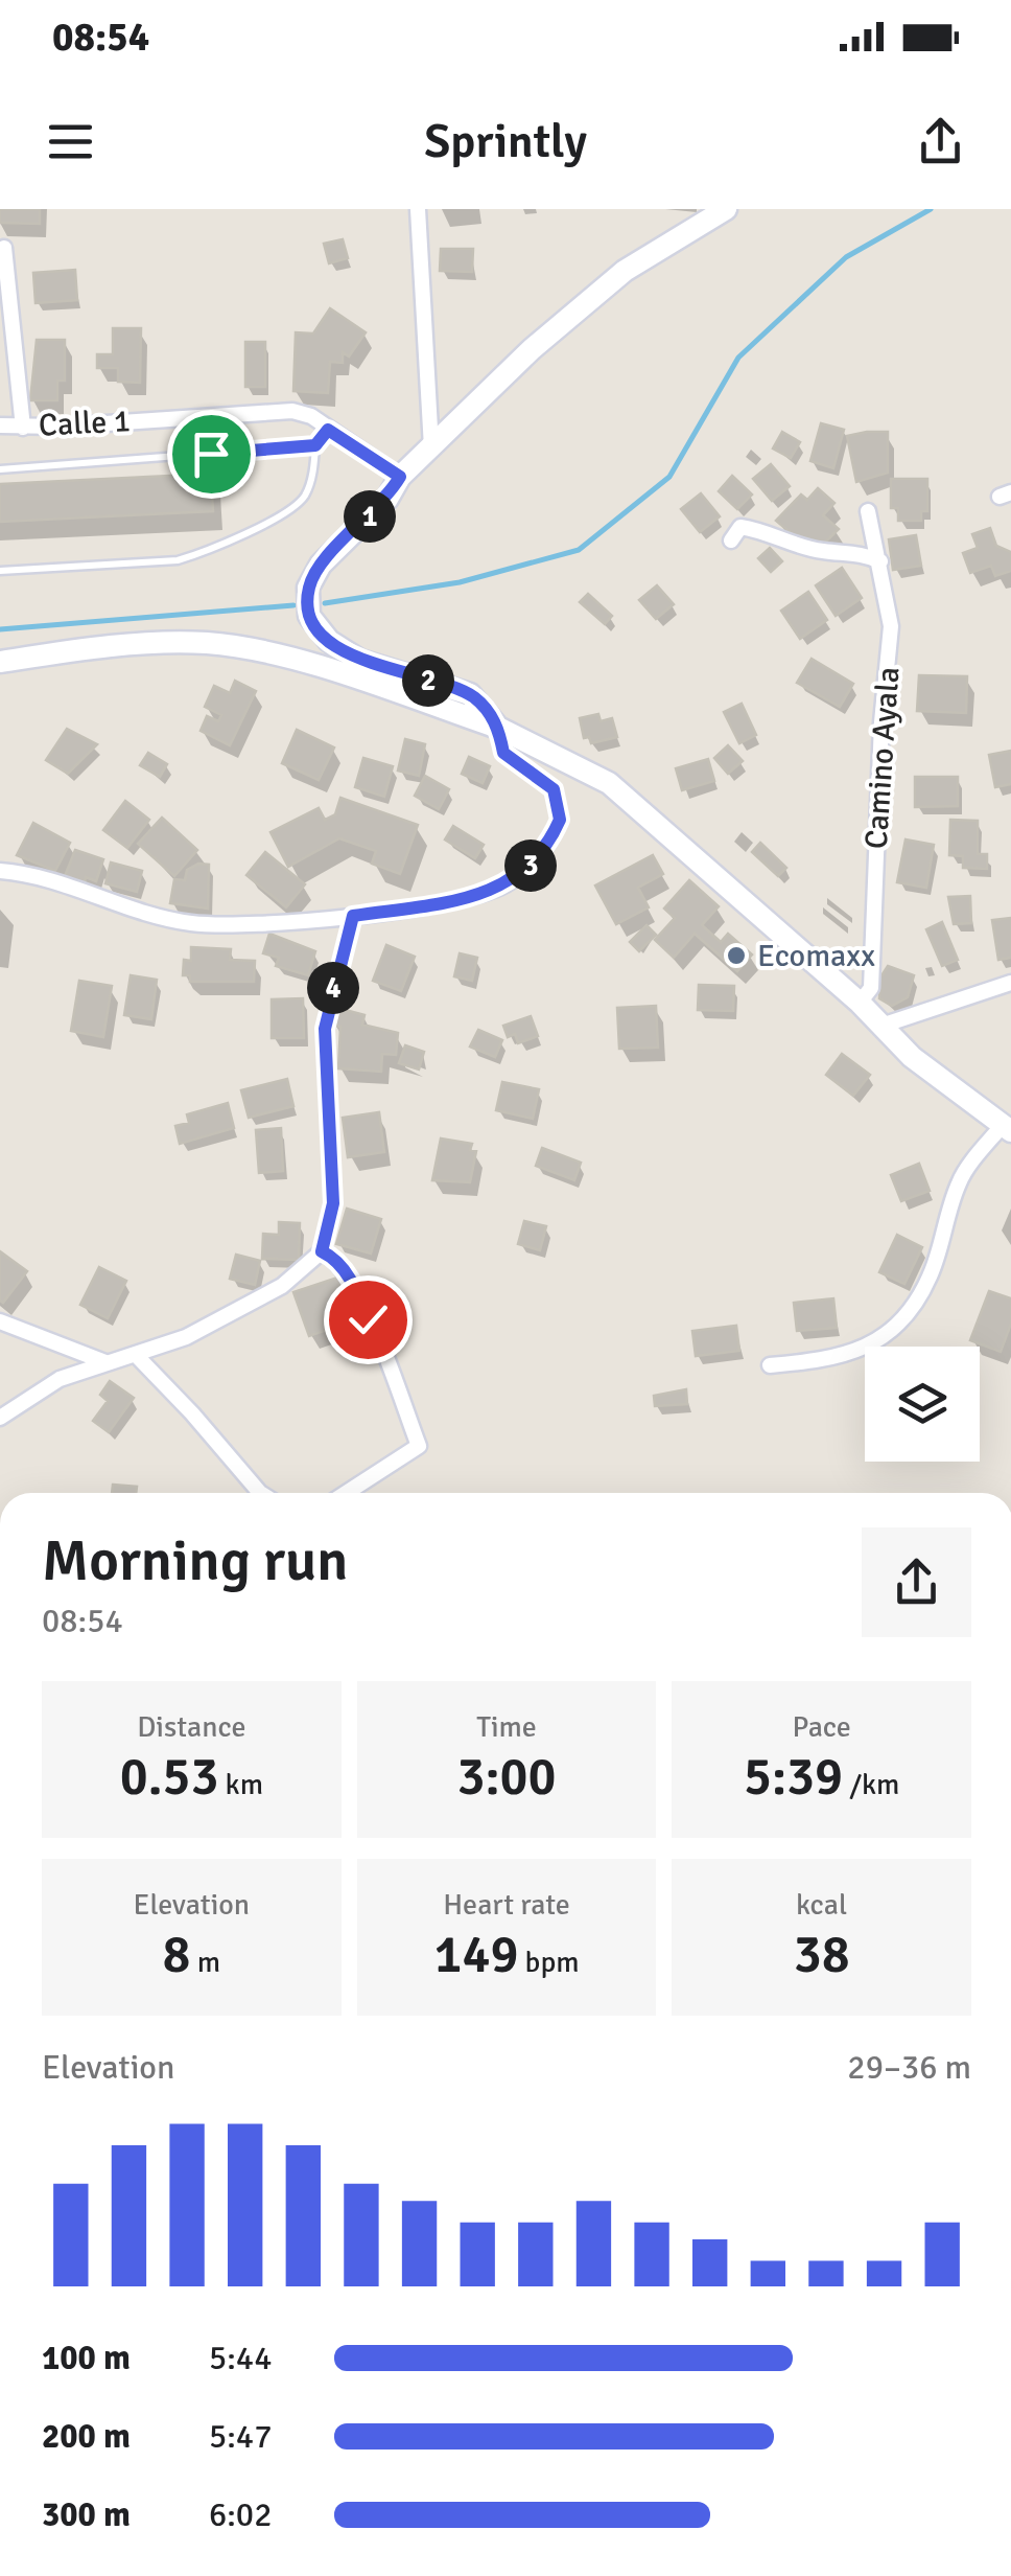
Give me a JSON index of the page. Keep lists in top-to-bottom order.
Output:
{
  "streets": {
    "street": ["Calle 1", "Camino Ayala"]
  },
  "places": ["Ecomaxx"],
  "page": {
    "status": "08:54",
    "header": "Sprintly",
    "pins": [
      "1",
      "2",
      "3",
      "4"
    ],
    "heading": ["Morning run", "08:54"],
    "stats": [
      ["Distance", "0.53 km"],
      ["Time", "3:00"],
      ["Pace", "5:39 /km"],
      ["Elevation", "8 m"],
      ["Heart rate", "149 bpm"],
      ["kcal", "38"]
    ],
    "chart": ["Elevation", "29–36 m"],
    "list": [
      {
        "name": "100 m",
        "note": "5:44"
      },
      {
        "name": "200 m",
        "note": "5:47"
      },
      {
        "name": "300 m",
        "note": "6:02"
      }
    ]
  }
}
